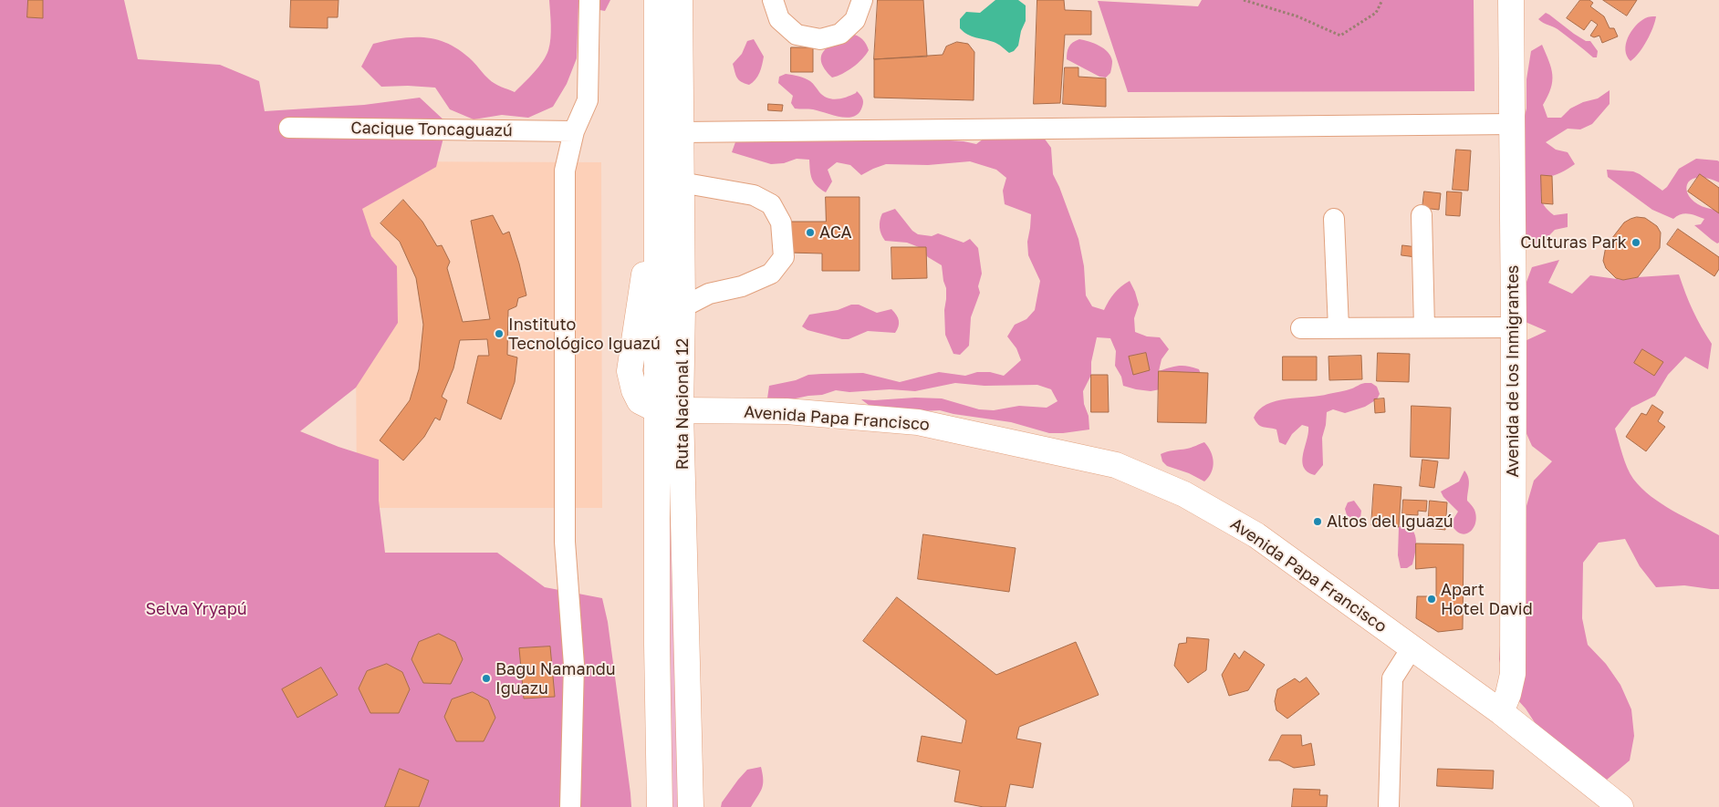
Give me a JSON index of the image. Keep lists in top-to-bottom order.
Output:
{
  "streets": {
    "main road": ["Avenida de los Inmigrantes", "Ruta Nacional 12", "Avenida Papa Francisco"],
    "street": ["Cacique Toncaguazú"]
  },
  "crossings": [
    ["Avenida de los Inmigrantes", "Avenida Papa Francisco"],
    ["Ruta Nacional 12", "Avenida Papa Francisco"]
  ],
  "parks": ["Selva Yryapú"],
  "places": [
    "ACA",
    "Culturas Park",
    "Instituto Tecnológico Iguazú",
    "Altos del Iguazú",
    "Apart Hotel David",
    "Bagu Namandu Iguazu"
  ]
}
